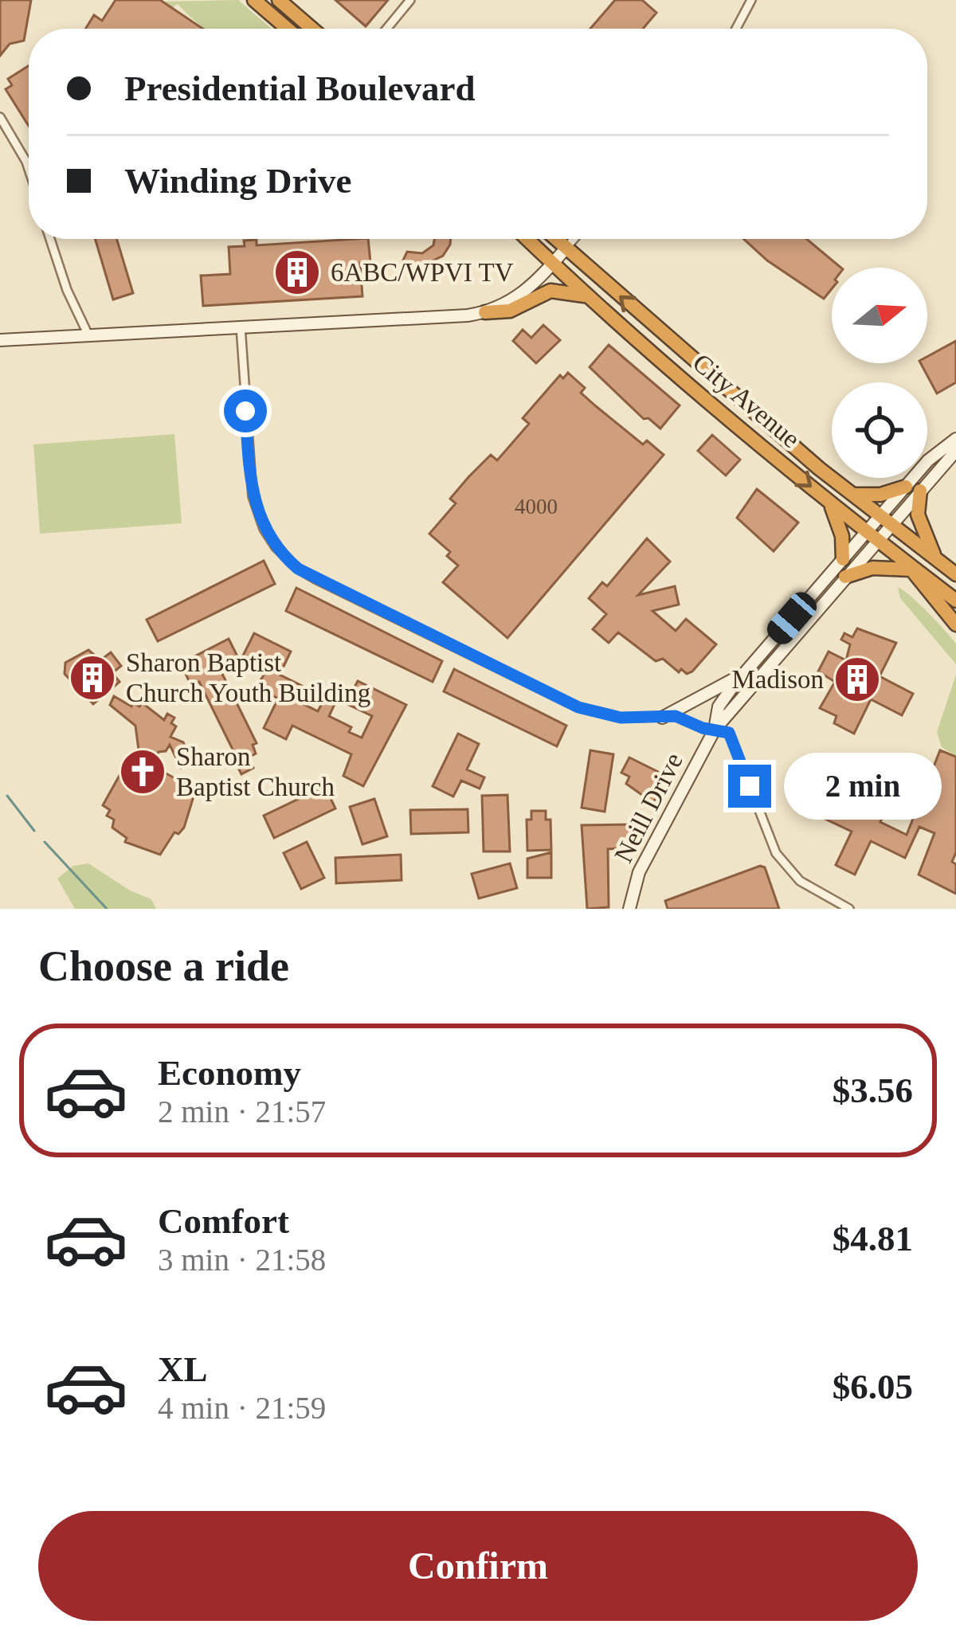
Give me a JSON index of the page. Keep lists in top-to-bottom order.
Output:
{
  "streets": {
    "highway": ["City Avenue"],
    "main road": ["Neill Drive"]
  },
  "places": {
    "building": ["6ABC/WPVI TV", "Sharon Baptist Church Youth Building", "Madison"],
    "church": ["Sharon Baptist Church"]
  },
  "house_numbers": ["4000"],
  "north": "right",
  "page": {
    "banner": ["Presidential Boulevard", "Winding Drive"],
    "bubble": "2 min",
    "heading": "Choose a ride",
    "list": [
      {
        "name": "Economy",
        "note": "2 min · 21:57",
        "value": "$3.56"
      },
      {
        "name": "Comfort",
        "note": "3 min · 21:58",
        "value": "$4.81"
      },
      {
        "name": "XL",
        "note": "4 min · 21:59",
        "value": "$6.05"
      }
    ],
    "buttons": "Confirm"
  }
}
